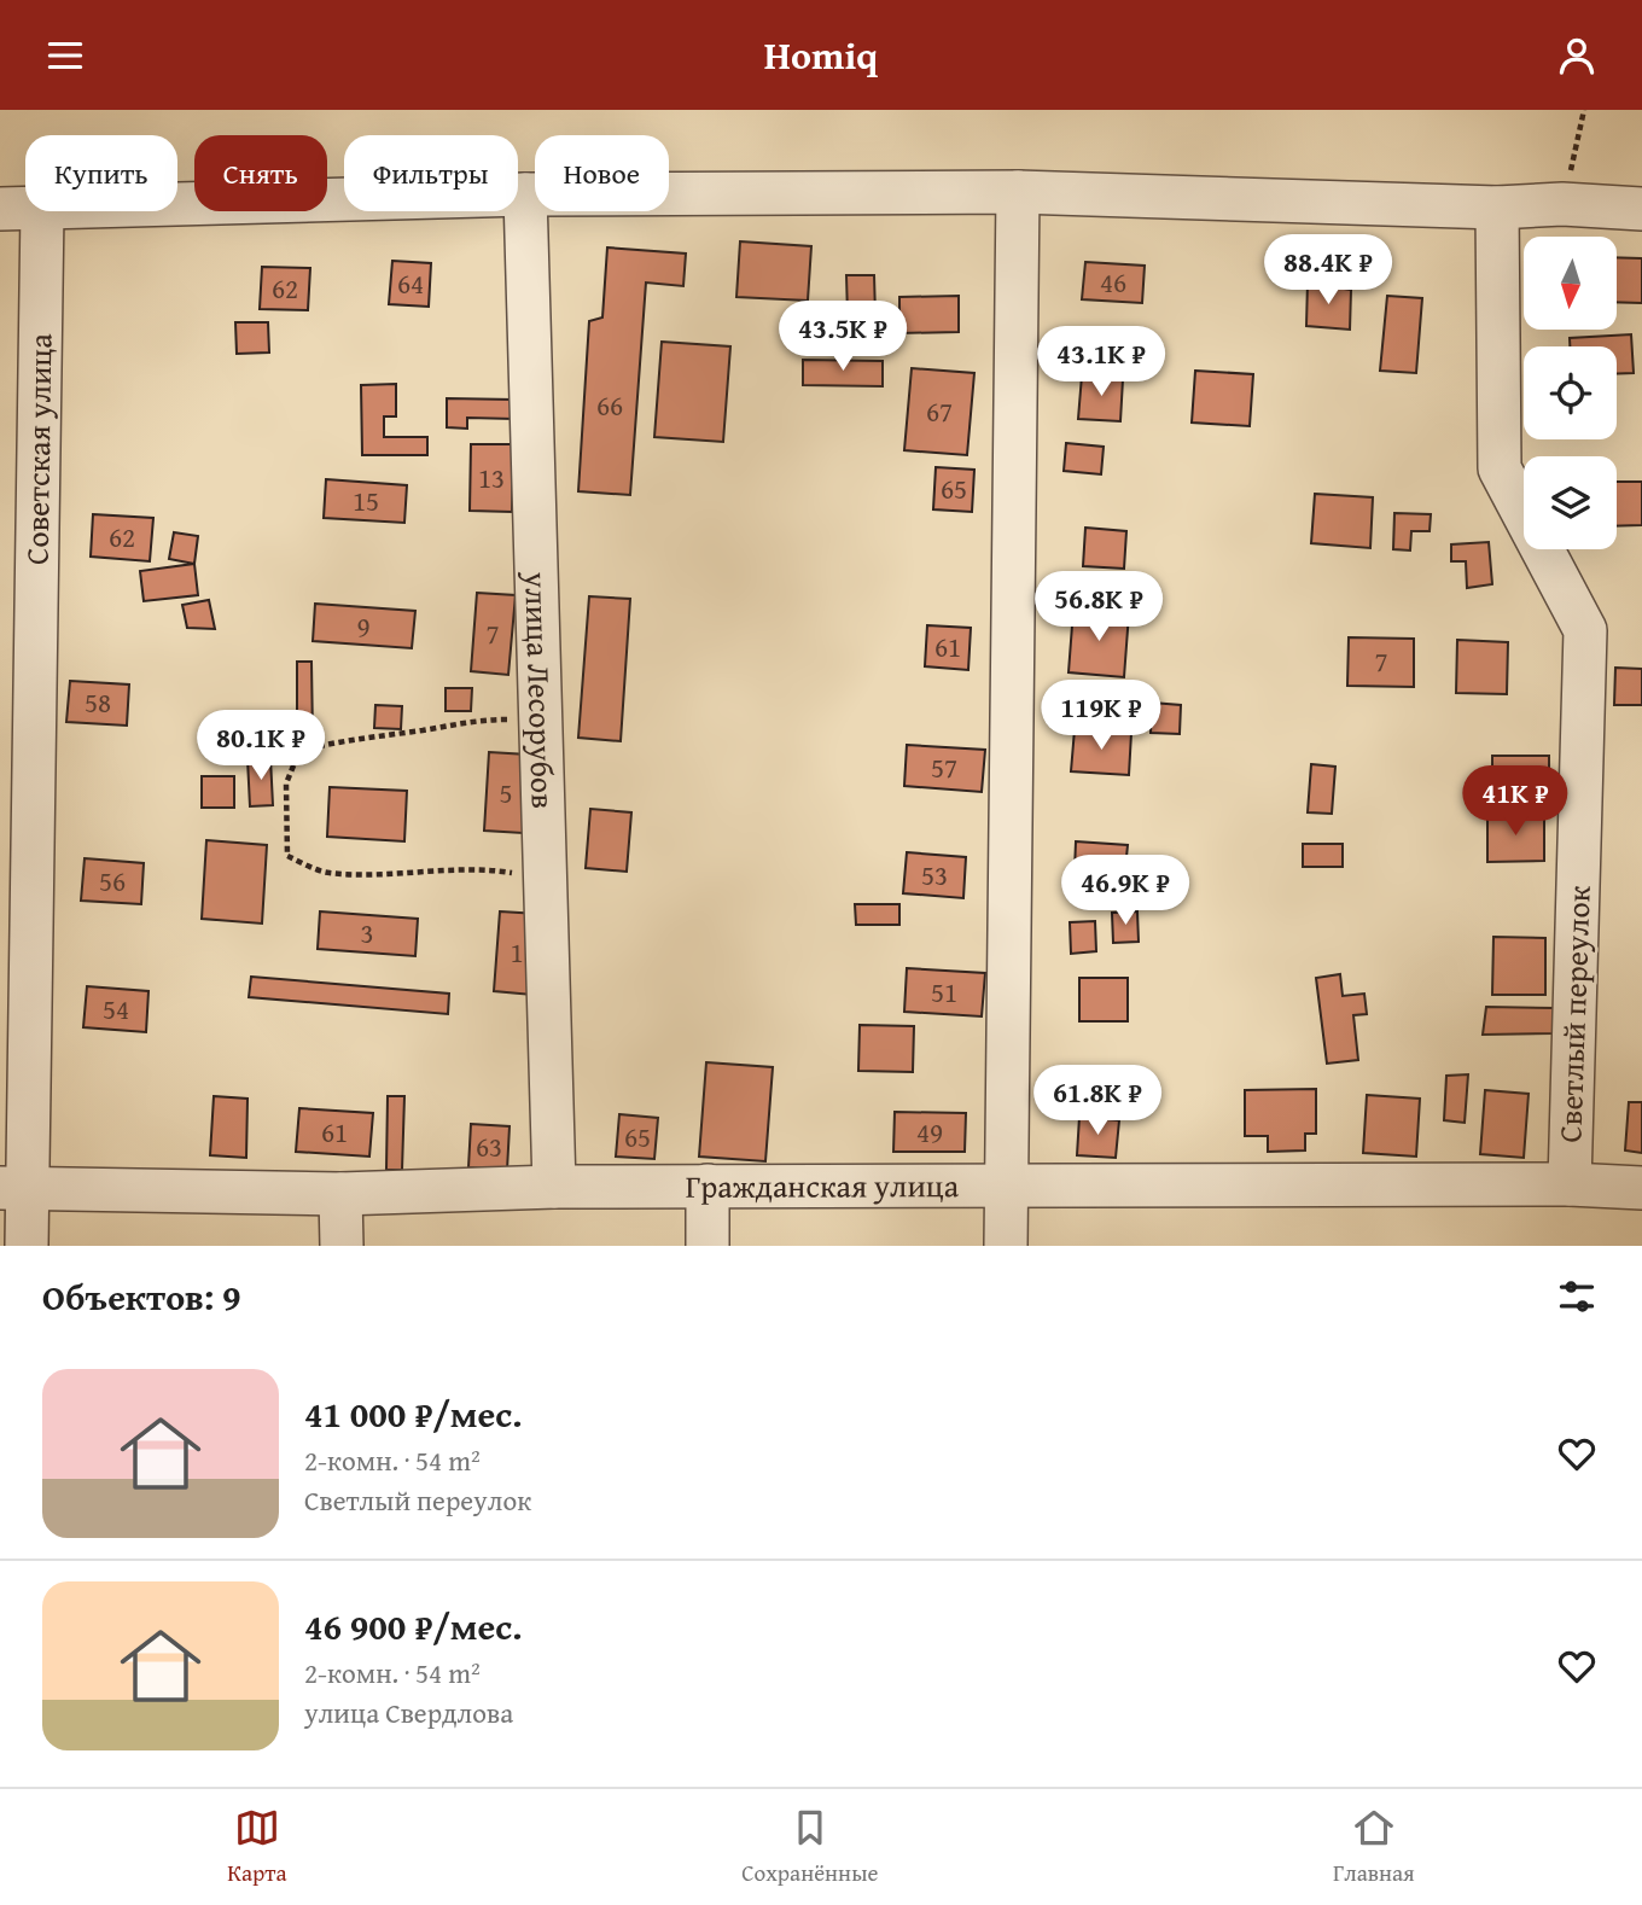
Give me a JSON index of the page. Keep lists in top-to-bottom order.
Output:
{
  "streets": {
    "street": [
      "Советская улица",
      "улица Лесорубов",
      "Светлый переулок",
      "Гражданская улица"
    ]
  },
  "crossings": [
    ["Советская улица", "Гражданская улица"],
    ["улица Лесорубов", "Гражданская улица"],
    ["Светлый переулок", "Гражданская улица"]
  ],
  "house_numbers": [
    "46",
    "64",
    "62",
    "66",
    "67",
    "13",
    "65",
    "15",
    "62",
    "9",
    "7",
    "61",
    "7",
    "58",
    "57",
    "5",
    "53",
    "56",
    "3",
    "1",
    "51",
    "54",
    "61",
    "49",
    "65",
    "63"
  ],
  "north": "bottom",
  "page": {
    "header": "Homiq",
    "chip": [
      "Купить",
      "Снять",
      "Фильтры",
      "Новое"
    ],
    "price": [
      "88.4K ₽",
      "43.5K ₽",
      "43.1K ₽",
      "56.8K ₽",
      "119K ₽",
      "80.1K ₽",
      "41K ₽",
      "46.9K ₽",
      "61.8K ₽"
    ],
    "heading": "Объектов: 9",
    "list": [
      {
        "name": "41 000 ₽/мес.",
        "note": "2-комн. · 54 m² · Светлый переулок"
      },
      {
        "name": "46 900 ₽/мес.",
        "note": "2-комн. · 54 m² · улица Свердлова"
      }
    ],
    "tabs": ["Карта", "Сохранённые", "Главная"]
  }
}
